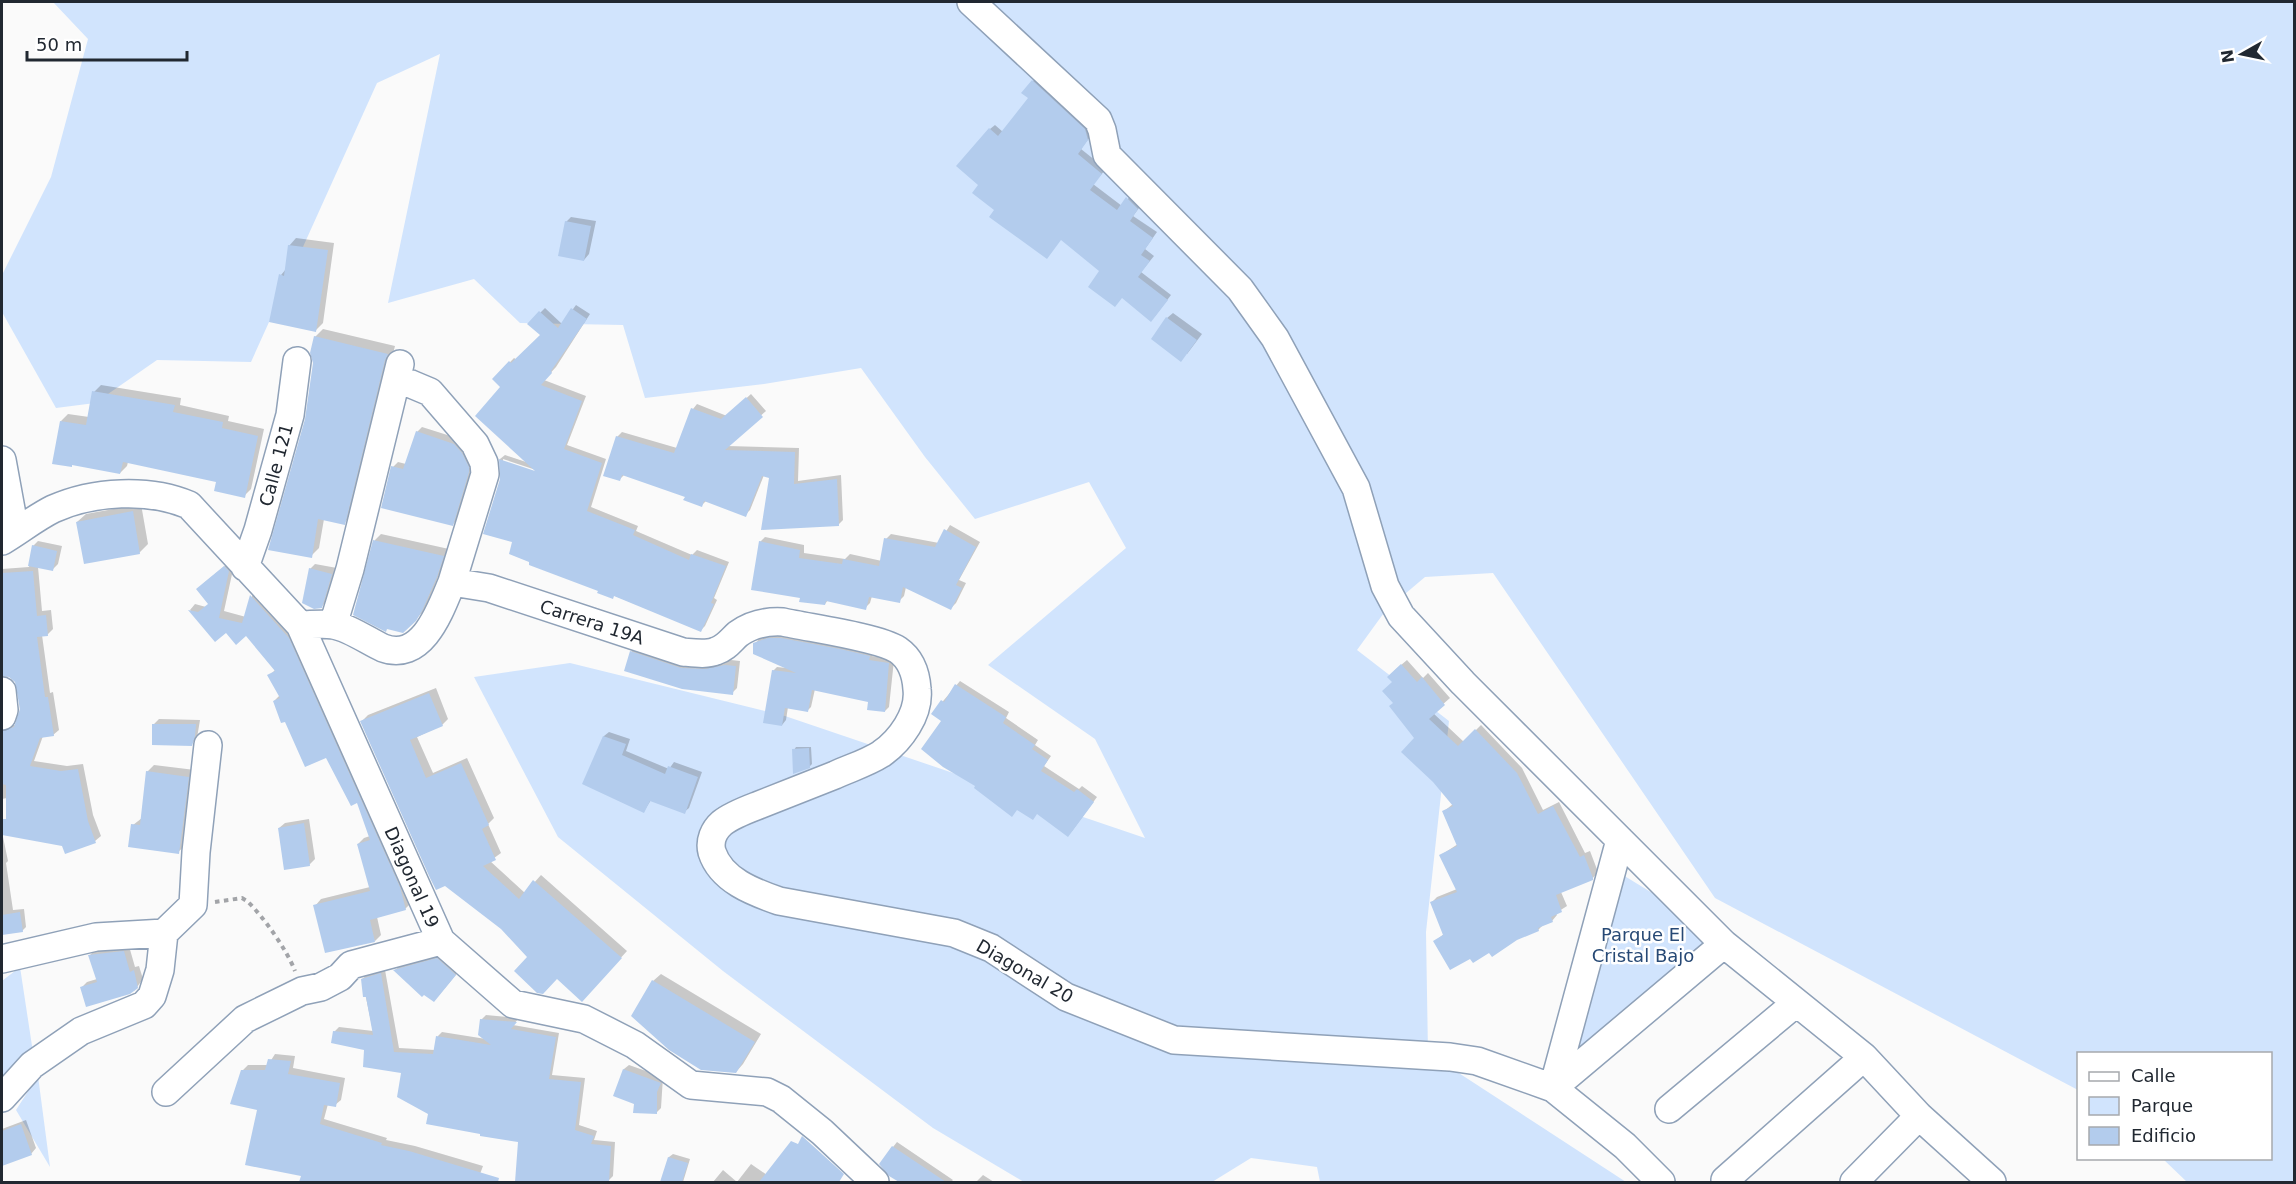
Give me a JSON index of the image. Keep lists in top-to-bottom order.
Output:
{
  "streets": {
    "street": [
      "Calle 121",
      "Carrera 19A",
      "Diagonal 19",
      "Diagonal 20"
    ]
  },
  "crossings": [
    ["Calle 121", "Diagonal 19"],
    ["Carrera 19A", "Diagonal 20"]
  ],
  "parks": ["Parque El Cristal Bajo"],
  "legend": ["Calle", "Parque", "Edificio"],
  "scale_bar": "50 m",
  "north": "left"
}
